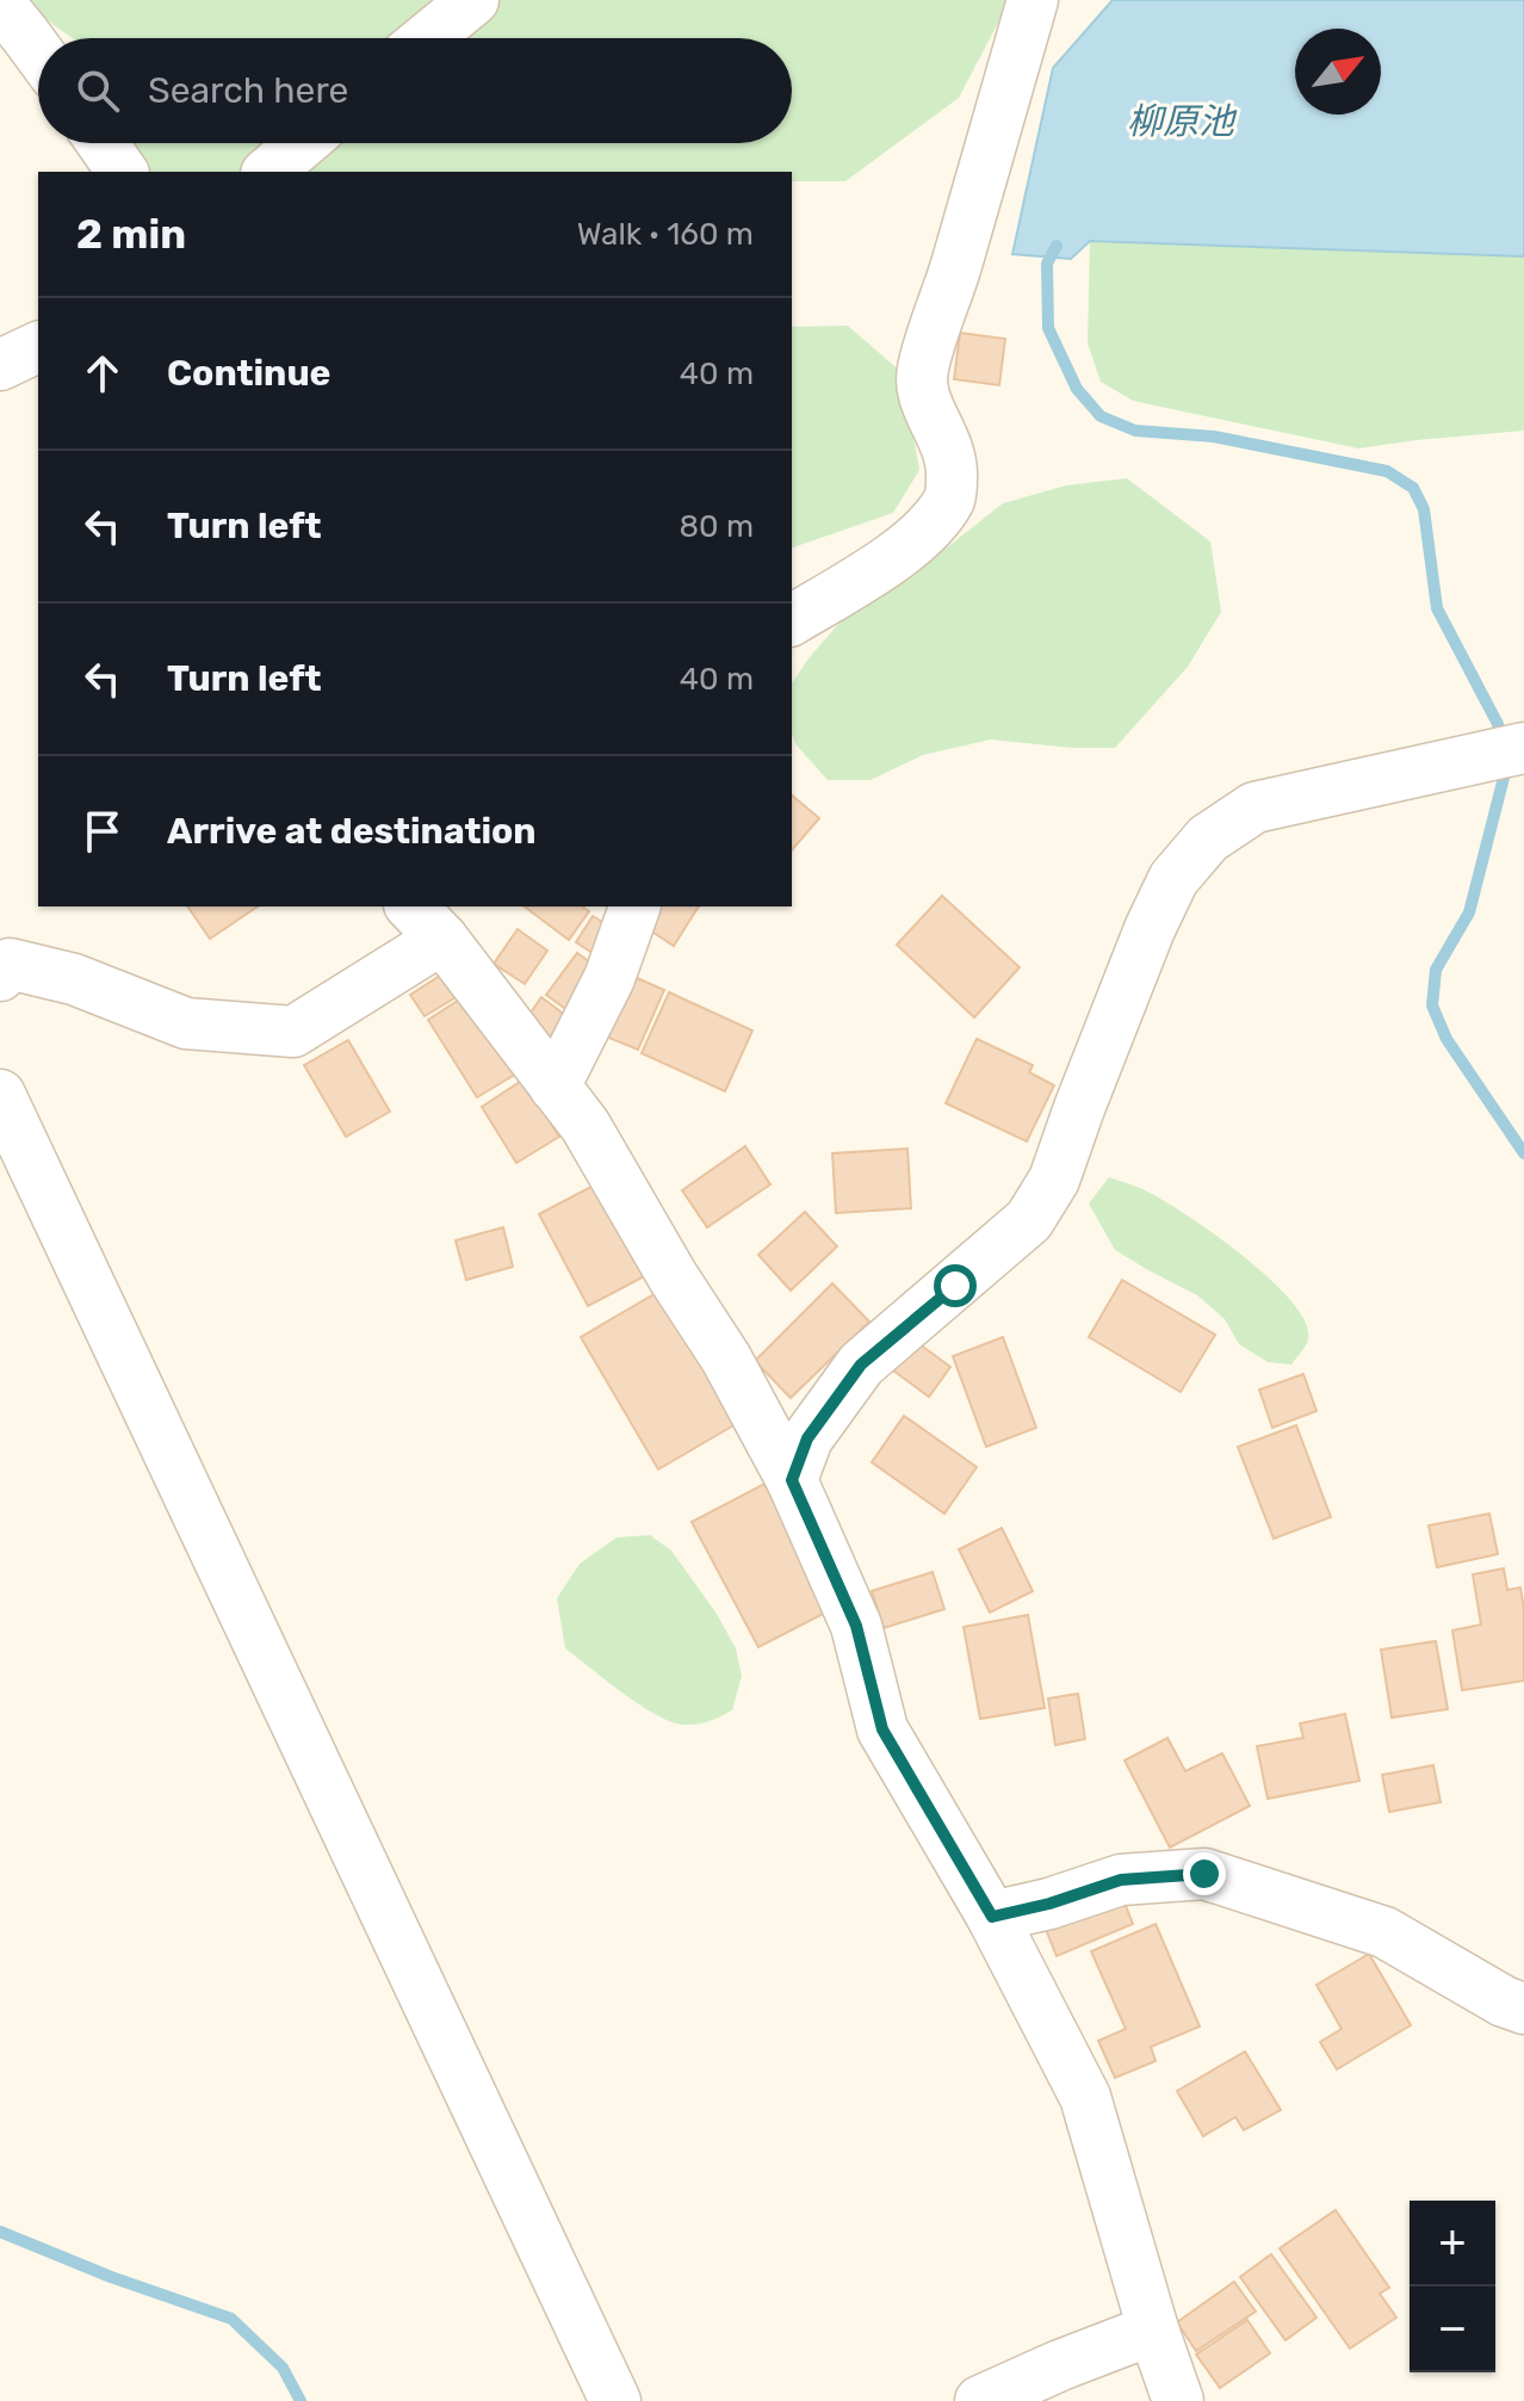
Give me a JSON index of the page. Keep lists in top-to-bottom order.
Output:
{
  "water": ["柳原池"],
  "north": "top right",
  "page": {
    "search": "Search here",
    "heading": ["2 min", "Walk · 160 m"],
    "list": [
      ["Continue", "40 m"],
      ["Turn left", "80 m"],
      ["Turn left", "40 m"],
      "Arrive at destination"
    ],
    "map_buttons": ["+", "−"]
  }
}
